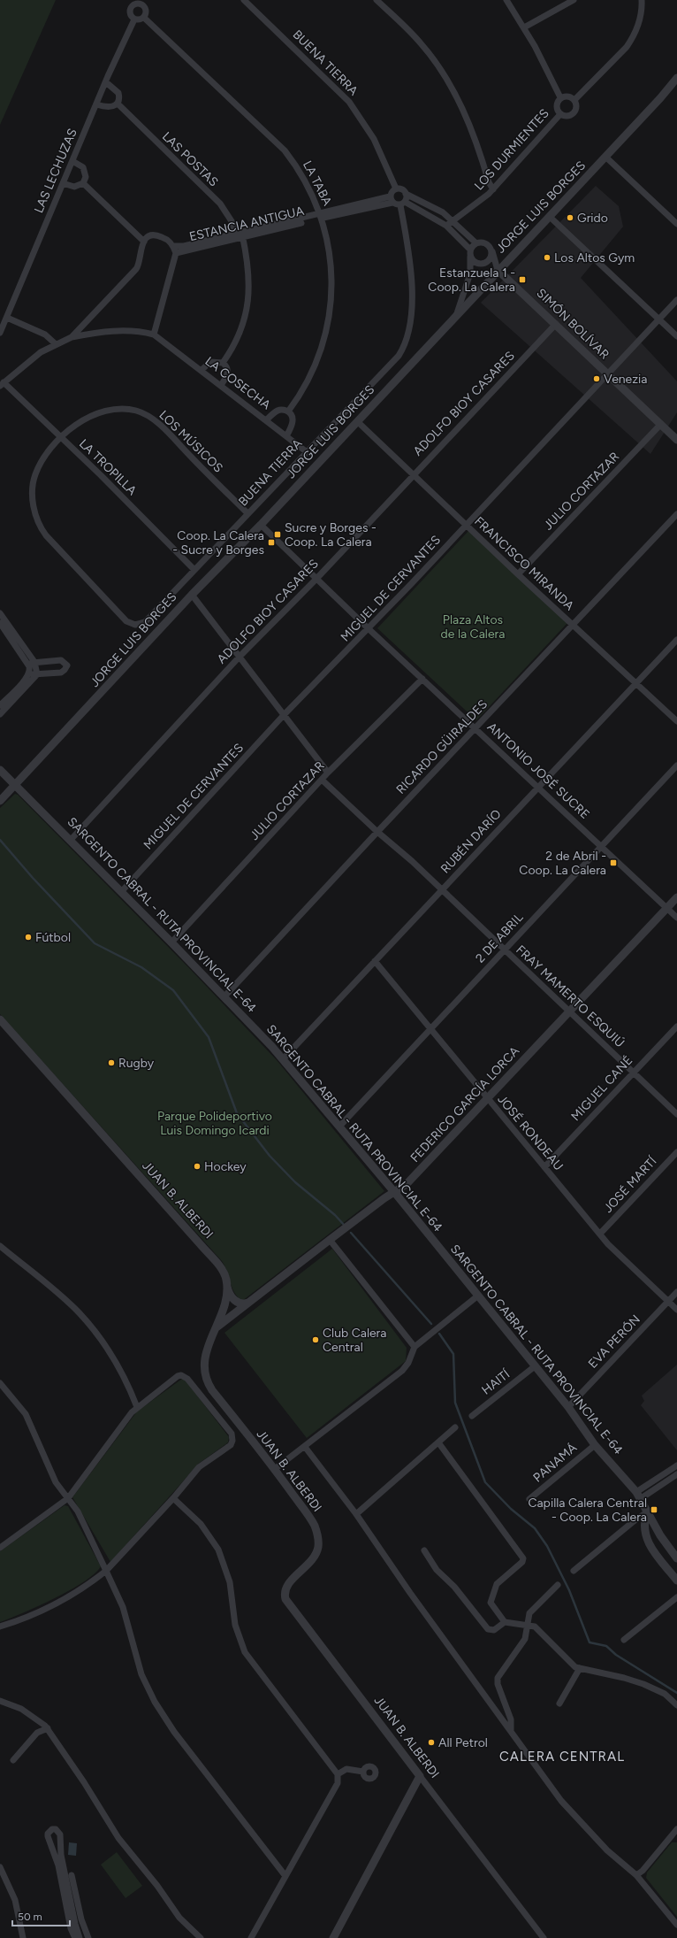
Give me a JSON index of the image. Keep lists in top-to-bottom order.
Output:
{
  "streets": {
    "street": [
      "BUENA TIERRA",
      "LOS DURMIENTES",
      "LAS POSTAS",
      "LAS LECHUZAS",
      "LA TABA",
      "JORGE LUIS BORGES",
      "ESTANCIA ANTIGUA",
      "SIMÓN BOLÍVAR",
      "LA COSECHA",
      "ADOLFO BIOY CASARES",
      "LOS MÚSICOS",
      "LA TROPILLA",
      "JULIO CORTAZAR",
      "FRANCISCO MIRANDA",
      "MIGUEL DE CERVANTES",
      "RICARDO GÜIRALDES",
      "ANTONIO JOSÉ SUCRE",
      "RUBÉN DARÍO",
      "SARGENTO CABRAL - RUTA PROVINCIAL E-64",
      "2 DE ABRIL",
      "FRAY MAMERTO ESQUIÚ",
      "MIGUEL CANÉ",
      "FEDERICO GARCÍA LORCA",
      "JOSÉ RONDEAU",
      "JOSÉ MARTÍ",
      "JUAN B. ALBERDI",
      "EVA PERÓN",
      "HAITÍ",
      "PANAMÁ"
    ]
  },
  "crossings": [
    ["BUENA TIERRA", "ESTANCIA ANTIGUA"],
    ["BUENA TIERRA", "LA COSECHA"],
    ["BUENA TIERRA", "LOS MÚSICOS"],
    ["BUENA TIERRA", "LA TROPILLA"],
    ["LAS POSTAS", "LAS LECHUZAS"],
    ["LAS POSTAS", "ESTANCIA ANTIGUA"],
    ["LAS LECHUZAS", "LA TABA"],
    ["LA TABA", "ESTANCIA ANTIGUA"],
    ["JORGE LUIS BORGES", "SIMÓN BOLÍVAR"],
    ["JORGE LUIS BORGES", "FRANCISCO MIRANDA"],
    ["JORGE LUIS BORGES", "ANTONIO JOSÉ SUCRE"],
    ["JORGE LUIS BORGES", "SARGENTO CABRAL - RUTA PROVINCIAL E-64"],
    ["SIMÓN BOLÍVAR", "ADOLFO BIOY CASARES"],
    ["SIMÓN BOLÍVAR", "JULIO CORTAZAR"],
    ["SIMÓN BOLÍVAR", "MIGUEL DE CERVANTES"],
    ["ADOLFO BIOY CASARES", "FRANCISCO MIRANDA"],
    ["ADOLFO BIOY CASARES", "ANTONIO JOSÉ SUCRE"],
    ["ADOLFO BIOY CASARES", "SARGENTO CABRAL - RUTA PROVINCIAL E-64"],
    ["LOS MÚSICOS", "LA TROPILLA"],
    ["JULIO CORTAZAR", "FRANCISCO MIRANDA"],
    ["JULIO CORTAZAR", "ANTONIO JOSÉ SUCRE"],
    ["JULIO CORTAZAR", "SARGENTO CABRAL - RUTA PROVINCIAL E-64"],
    ["JULIO CORTAZAR", "FRAY MAMERTO ESQUIÚ"],
    ["FRANCISCO MIRANDA", "MIGUEL DE CERVANTES"],
    ["FRANCISCO MIRANDA", "RICARDO GÜIRALDES"],
    ["FRANCISCO MIRANDA", "RUBÉN DARÍO"],
    ["MIGUEL DE CERVANTES", "ANTONIO JOSÉ SUCRE"],
    ["MIGUEL DE CERVANTES", "SARGENTO CABRAL - RUTA PROVINCIAL E-64"],
    ["RICARDO GÜIRALDES", "ANTONIO JOSÉ SUCRE"],
    ["RICARDO GÜIRALDES", "SARGENTO CABRAL - RUTA PROVINCIAL E-64"],
    ["RICARDO GÜIRALDES", "FRAY MAMERTO ESQUIÚ"],
    ["ANTONIO JOSÉ SUCRE", "RUBÉN DARÍO"],
    ["ANTONIO JOSÉ SUCRE", "2 DE ABRIL"],
    ["ANTONIO JOSÉ SUCRE", "FEDERICO GARCÍA LORCA"],
    ["RUBÉN DARÍO", "SARGENTO CABRAL - RUTA PROVINCIAL E-64"],
    ["RUBÉN DARÍO", "FRAY MAMERTO ESQUIÚ"],
    ["RUBÉN DARÍO", "JOSÉ RONDEAU"],
    ["SARGENTO CABRAL - RUTA PROVINCIAL E-64", "2 DE ABRIL"],
    ["SARGENTO CABRAL - RUTA PROVINCIAL E-64", "FEDERICO GARCÍA LORCA"],
    ["SARGENTO CABRAL - RUTA PROVINCIAL E-64", "EVA PERÓN"],
    ["SARGENTO CABRAL - RUTA PROVINCIAL E-64", "HAITÍ"],
    ["SARGENTO CABRAL - RUTA PROVINCIAL E-64", "PANAMÁ"],
    ["2 DE ABRIL", "FRAY MAMERTO ESQUIÚ"],
    ["2 DE ABRIL", "JOSÉ RONDEAU"],
    ["FRAY MAMERTO ESQUIÚ", "MIGUEL CANÉ"],
    ["FRAY MAMERTO ESQUIÚ", "FEDERICO GARCÍA LORCA"],
    ["MIGUEL CANÉ", "JOSÉ RONDEAU"],
    ["FEDERICO GARCÍA LORCA", "JOSÉ RONDEAU"],
    ["FEDERICO GARCÍA LORCA", "JUAN B. ALBERDI"],
    ["JOSÉ RONDEAU", "JOSÉ MARTÍ"],
    ["JOSÉ RONDEAU", "EVA PERÓN"]
  ],
  "districts": ["CALERA CENTRAL"],
  "parks": ["Plaza Altos de la Calera", "Parque Polideportivo Luis Domingo Icardi"],
  "places": {
    "other": [
      "Grido",
      "Los Altos Gym",
      "Venezia",
      "Fútbol",
      "Rugby",
      "Hockey",
      "Club Calera Central",
      "All Petrol"
    ],
    "transit": [
      "Estanzuela 1 - Coop. La Calera",
      "Sucre y Borges - Coop. La Calera",
      "Coop. La Calera - Sucre y Borges",
      "2 de Abril - Coop. La Calera",
      "Capilla Calera Central - Coop. La Calera"
    ]
  },
  "scale_bar": "50 m"
}
